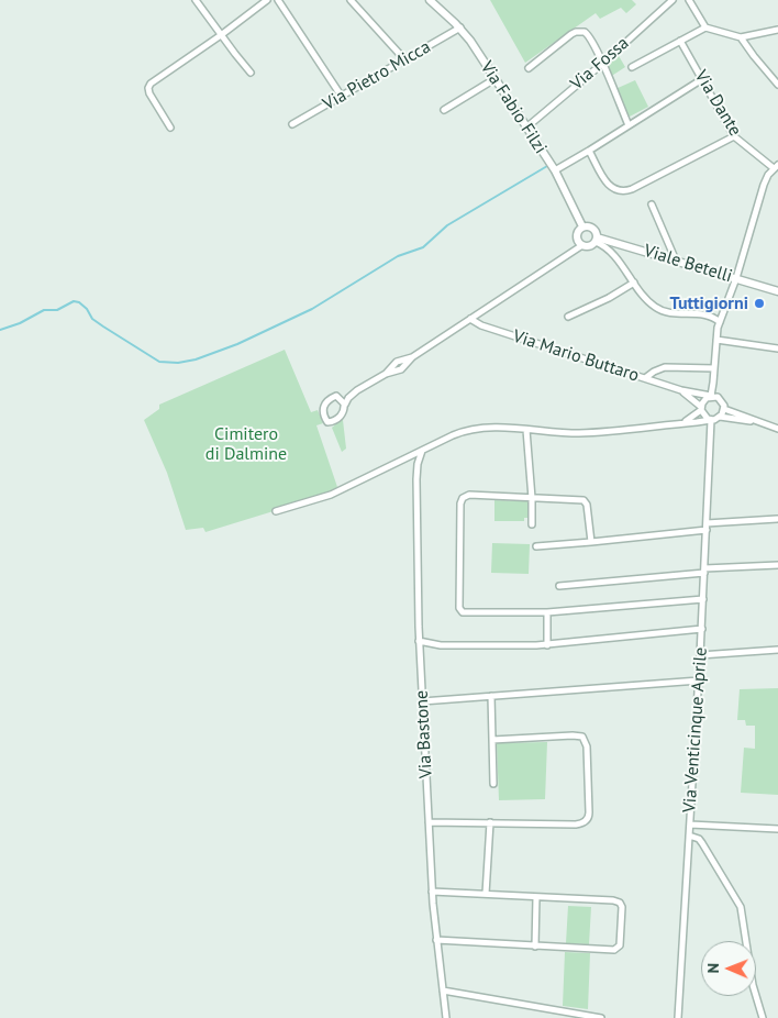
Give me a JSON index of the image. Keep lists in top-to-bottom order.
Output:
{
  "streets": {
    "street": [
      "Via Fossa",
      "Via Pietro Micca",
      "Via Dante",
      "Via Fabio Filzi",
      "Viale Betelli",
      "Via Mario Buttaro",
      "Via Venticinque Aprile",
      "Via Bastone"
    ]
  },
  "crossings": [
    ["Via Fossa", "Via Fabio Filzi"],
    ["Via Pietro Micca", "Via Fabio Filzi"],
    ["Via Dante", "Viale Betelli"],
    ["Via Fabio Filzi", "Viale Betelli"],
    ["Via Mario Buttaro", "Via Venticinque Aprile"]
  ],
  "parks": ["Cimitero di Dalmine"],
  "places": ["Tuttigiorni"],
  "north": "left"
}
